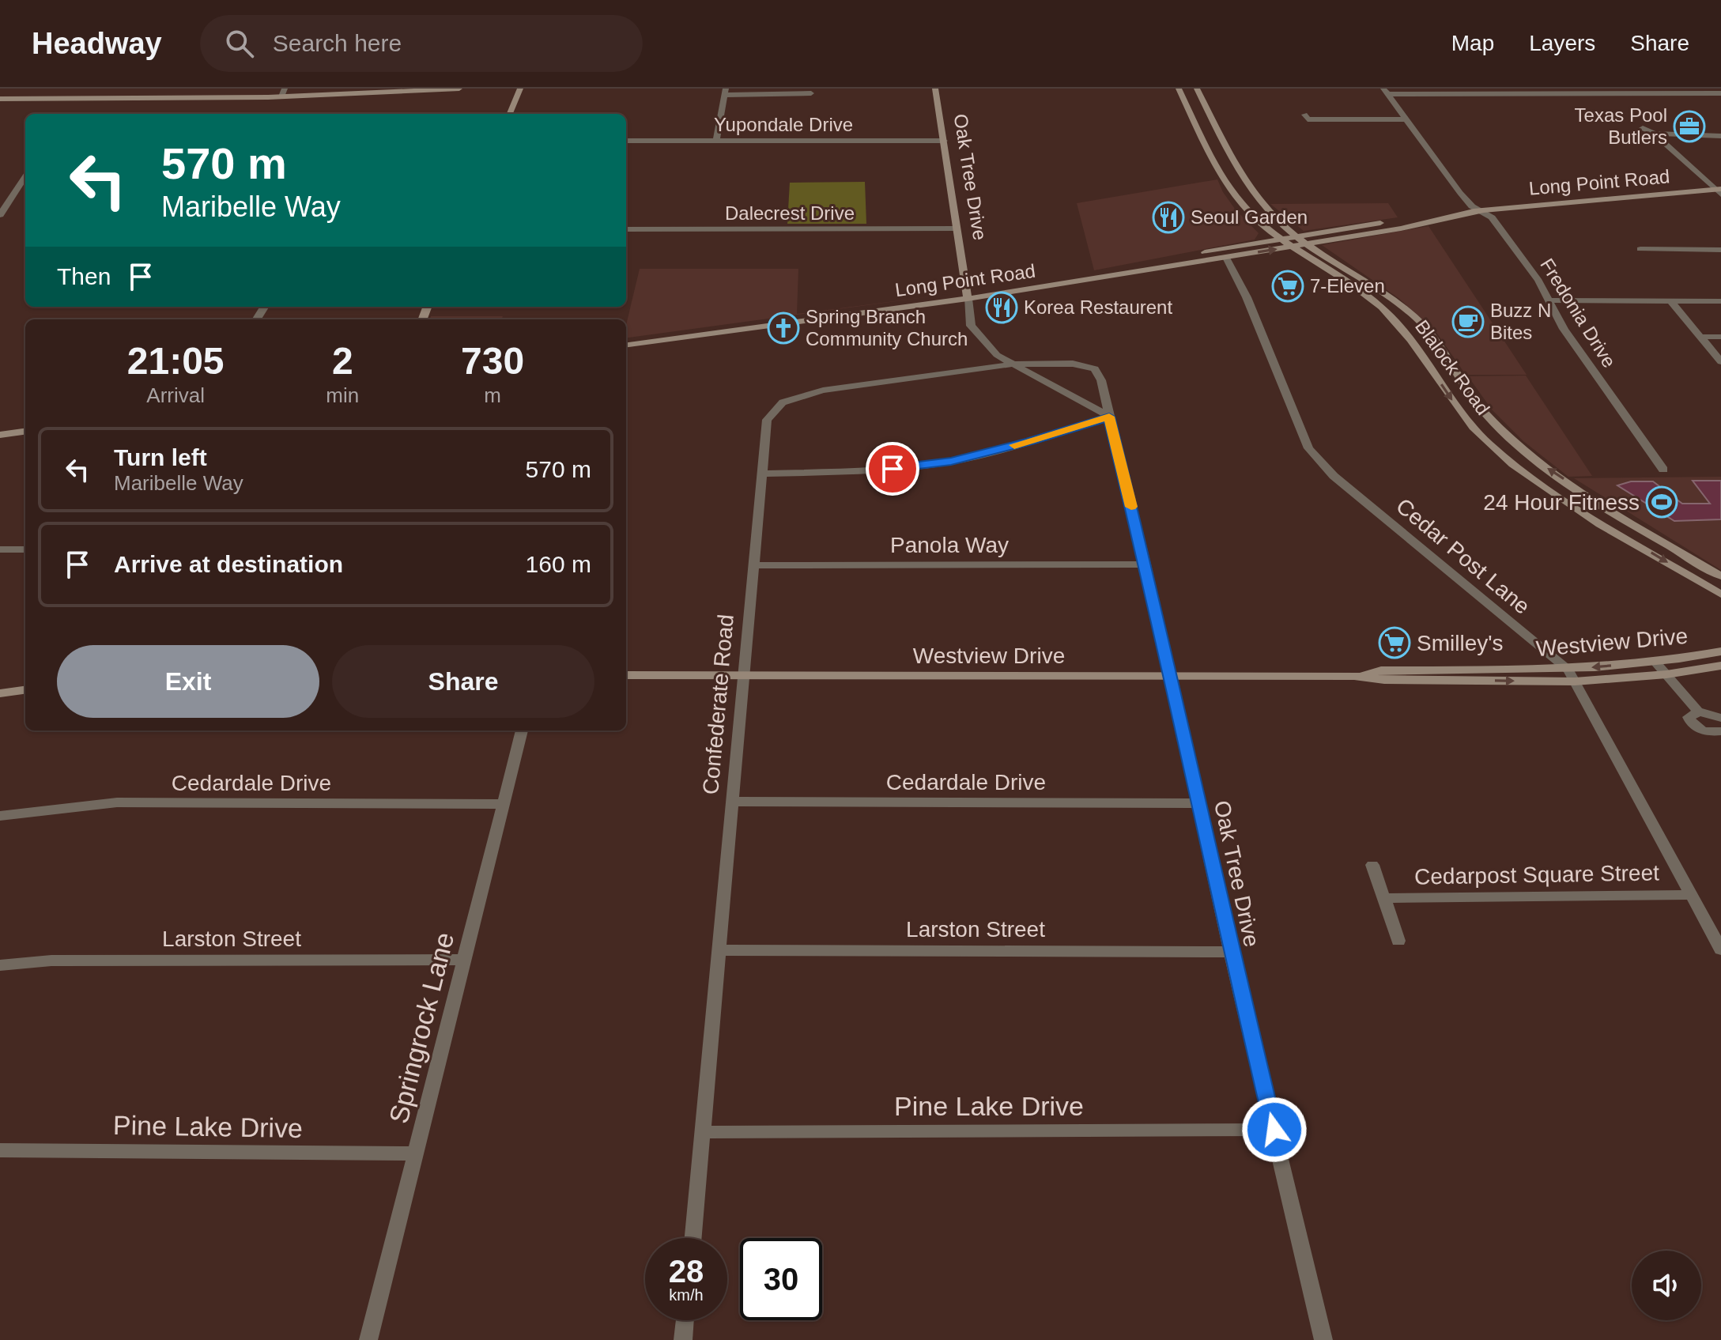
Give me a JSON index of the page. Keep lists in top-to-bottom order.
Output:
{
  "streets": {
    "main road": [
      "Oak Tree Drive",
      "Long Point Road",
      "Blalock Road",
      "Westview Drive"
    ],
    "street": [
      "Yupondale Drive",
      "Dalecrest Drive",
      "Fredonia Drive",
      "Panola Way",
      "Cedar Post Lane",
      "Confederate Road",
      "Cedardale Drive",
      "Cedarpost Square Street",
      "Larston Street",
      "Springrock Lane",
      "Pine Lake Drive"
    ]
  },
  "crossings": [
    ["Yupondale Drive", "Oak Tree Drive"],
    ["Oak Tree Drive", "Long Point Road"],
    ["Oak Tree Drive", "Dalecrest Drive"],
    ["Oak Tree Drive", "Panola Way"],
    ["Oak Tree Drive", "Westview Drive"],
    ["Oak Tree Drive", "Confederate Road"],
    ["Oak Tree Drive", "Cedardale Drive"],
    ["Oak Tree Drive", "Larston Street"],
    ["Oak Tree Drive", "Pine Lake Drive"],
    ["Long Point Road", "Fredonia Drive"],
    ["Long Point Road", "Blalock Road"],
    ["Long Point Road", "Cedar Post Lane"],
    ["Panola Way", "Confederate Road"],
    ["Cedar Post Lane", "Westview Drive"],
    ["Cedar Post Lane", "Cedarpost Square Street"],
    ["Westview Drive", "Confederate Road"],
    ["Confederate Road", "Cedardale Drive"],
    ["Confederate Road", "Larston Street"],
    ["Confederate Road", "Pine Lake Drive"],
    ["Cedardale Drive", "Springrock Lane"],
    ["Larston Street", "Springrock Lane"],
    ["Springrock Lane", "Pine Lake Drive"]
  ],
  "places": {
    "office": ["Texas Pool Butlers"],
    "restaurant": ["Seoul Garden", "Korea Restaurent"],
    "supermarket": ["7-Eleven", "Smilley's"],
    "cafe": ["Buzz N Bites"],
    "church": ["Spring Branch Community Church"],
    "sports": ["24 Hour Fitness"]
  },
  "page": {
    "header": "Headway",
    "search": "Search here",
    "nav": ["Map", "Layers", "Share"],
    "turn": ["570 m", "Maribelle Way"],
    "then": "Then",
    "eta": [
      "21:05",
      "Arrival",
      "2",
      "min",
      "730",
      "m"
    ],
    "list": [
      {
        "name": "Turn left",
        "note": "Maribelle Way",
        "value": "570 m"
      },
      {
        "name": "Arrive at destination",
        "value": "160 m"
      }
    ],
    "buttons": ["Exit", "Share"],
    "speed": "28 km/h",
    "limit": "30"
  }
}
